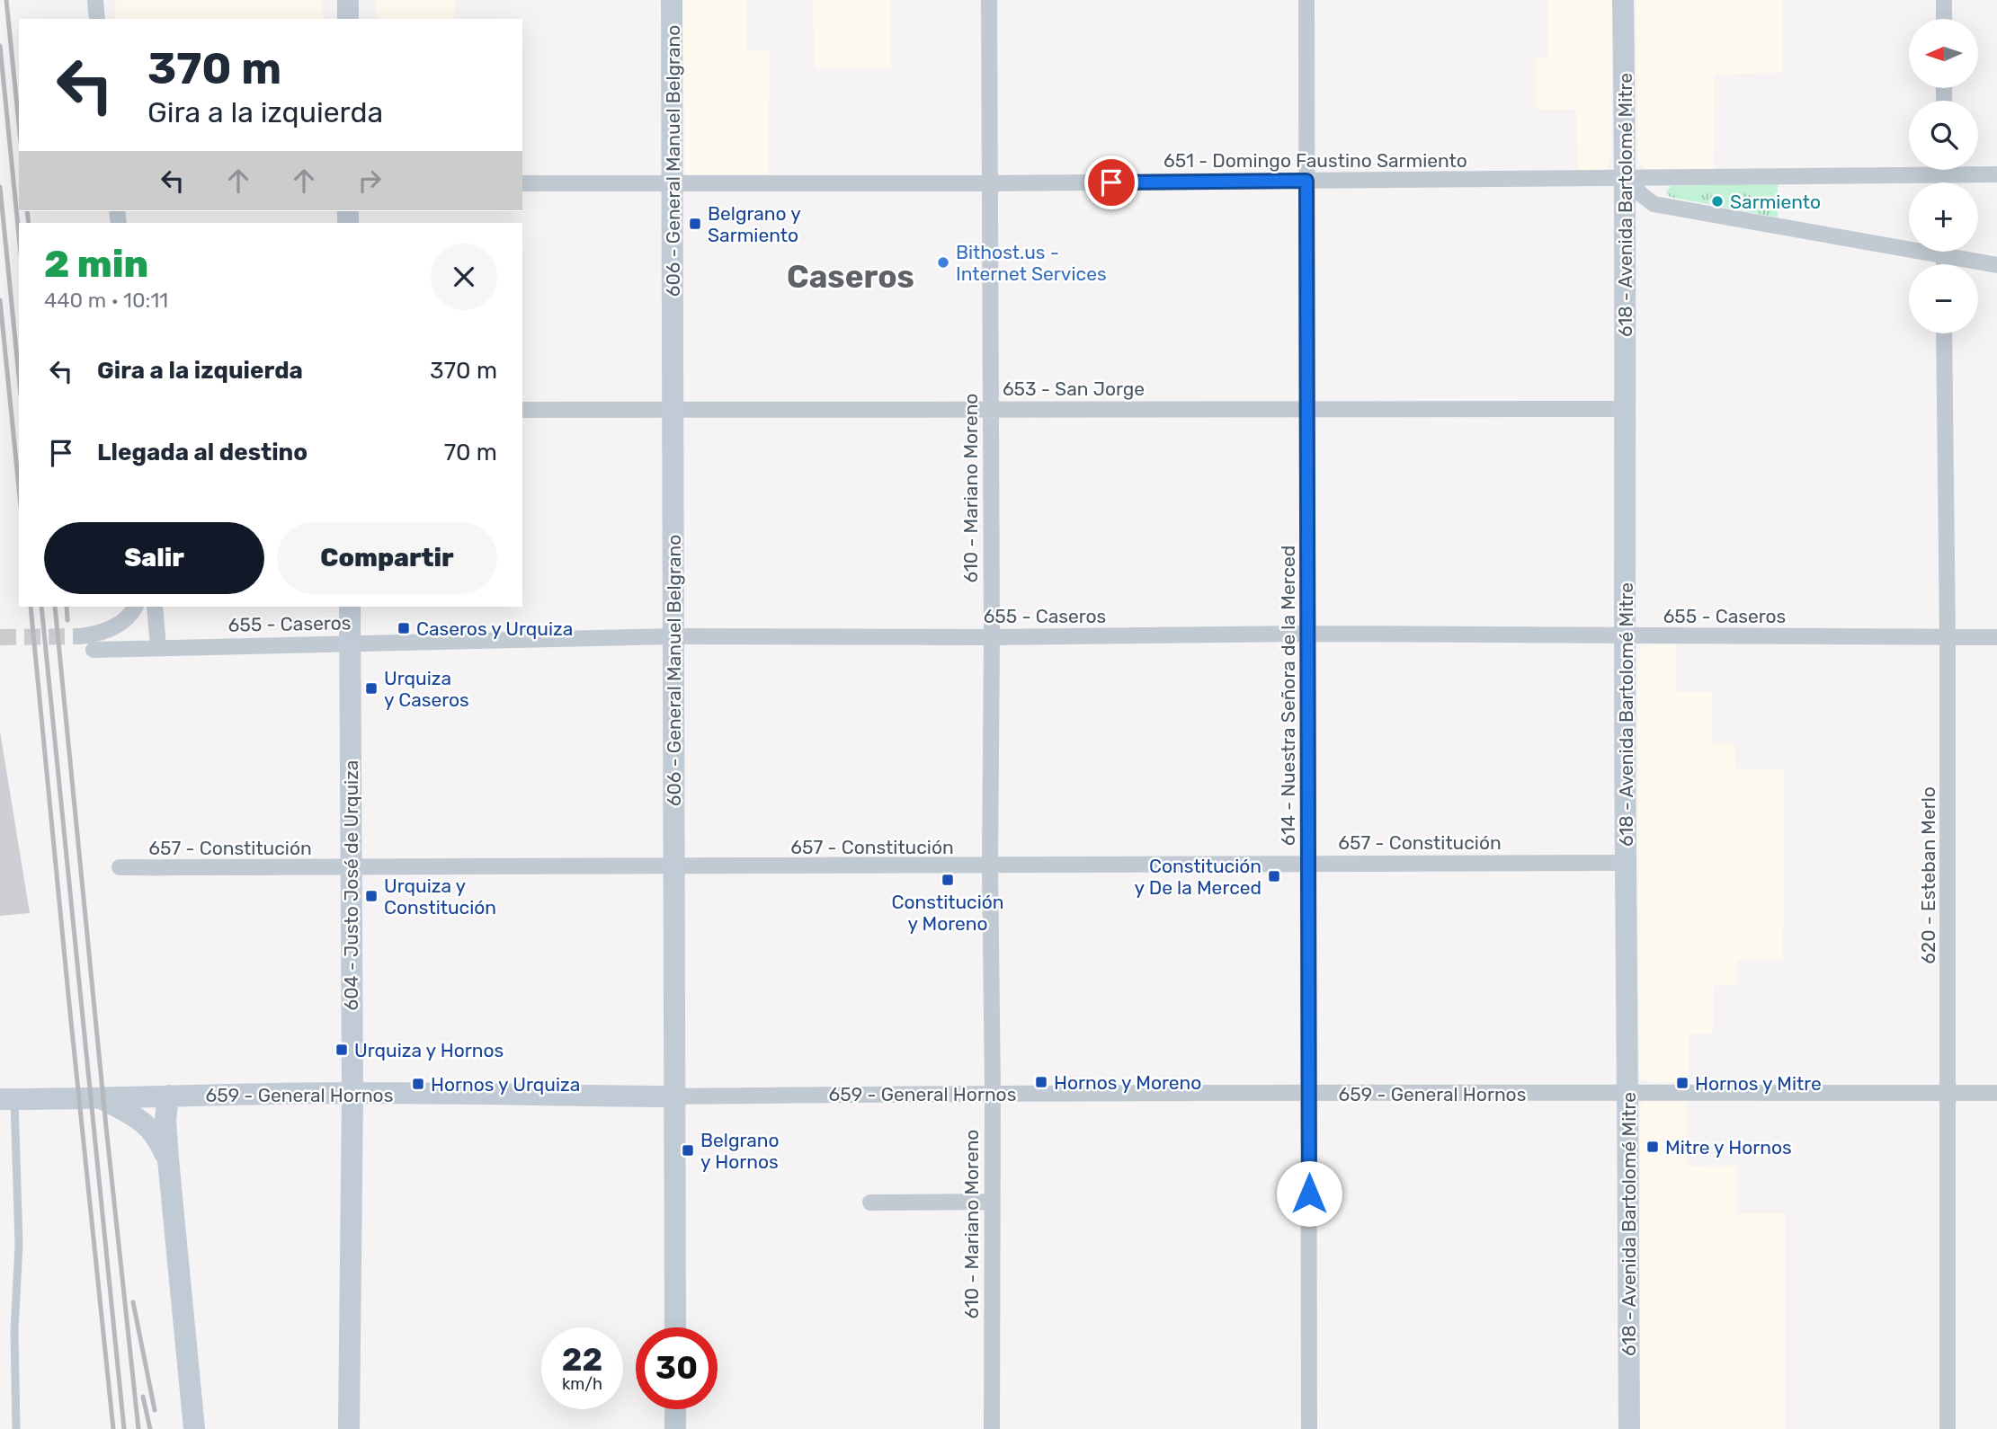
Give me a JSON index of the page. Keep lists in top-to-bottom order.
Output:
{
  "streets": {
    "street": [
      "651 - Domingo Faustino Sarmiento",
      "606 - General Manuel Belgrano",
      "618 - Avenida Bartolomé Mitre",
      "653 - San Jorge",
      "610 - Mariano Moreno",
      "655 - Caseros",
      "614 - Nuestra Señora de la Merced",
      "657 - Constitución",
      "620 - Esteban Merlo",
      "604 - Justo José de Urquiza",
      "659 - General Hornos"
    ]
  },
  "crossings": [
    ["651 - Domingo Faustino Sarmiento", "606 - General Manuel Belgrano"],
    ["651 - Domingo Faustino Sarmiento", "618 - Avenida Bartolomé Mitre"],
    ["651 - Domingo Faustino Sarmiento", "610 - Mariano Moreno"],
    ["651 - Domingo Faustino Sarmiento", "614 - Nuestra Señora de la Merced"],
    ["606 - General Manuel Belgrano", "653 - San Jorge"],
    ["606 - General Manuel Belgrano", "655 - Caseros"],
    ["606 - General Manuel Belgrano", "657 - Constitución"],
    ["606 - General Manuel Belgrano", "659 - General Hornos"],
    ["618 - Avenida Bartolomé Mitre", "653 - San Jorge"],
    ["618 - Avenida Bartolomé Mitre", "655 - Caseros"],
    ["618 - Avenida Bartolomé Mitre", "657 - Constitución"],
    ["618 - Avenida Bartolomé Mitre", "659 - General Hornos"],
    ["653 - San Jorge", "610 - Mariano Moreno"],
    ["653 - San Jorge", "614 - Nuestra Señora de la Merced"],
    ["610 - Mariano Moreno", "655 - Caseros"],
    ["610 - Mariano Moreno", "657 - Constitución"],
    ["610 - Mariano Moreno", "659 - General Hornos"],
    ["655 - Caseros", "614 - Nuestra Señora de la Merced"],
    ["655 - Caseros", "620 - Esteban Merlo"],
    ["655 - Caseros", "604 - Justo José de Urquiza"],
    ["614 - Nuestra Señora de la Merced", "657 - Constitución"],
    ["614 - Nuestra Señora de la Merced", "659 - General Hornos"],
    ["657 - Constitución", "604 - Justo José de Urquiza"],
    ["620 - Esteban Merlo", "659 - General Hornos"],
    ["604 - Justo José de Urquiza", "659 - General Hornos"]
  ],
  "districts": ["Caseros"],
  "places": {
    "other": ["Sarmiento", "Bithost.us - Internet Services"],
    "transit": [
      "Belgrano y Sarmiento",
      "Caseros y Urquiza",
      "Urquiza y Caseros",
      "Constitución y De la Merced",
      "Constitución y Moreno",
      "Urquiza y Constitución",
      "Urquiza y Hornos",
      "Hornos y Moreno",
      "Hornos y Mitre",
      "Hornos y Urquiza",
      "Mitre y Hornos",
      "Belgrano y Hornos"
    ]
  },
  "north": "left",
  "page": {
    "map_buttons": ["+", "−"],
    "turn": ["370 m", "Gira a la izquierda"],
    "heading": ["2 min", "440 m · 10:11"],
    "list": [
      {
        "name": "Gira a la izquierda",
        "value": "370 m"
      },
      {
        "name": "Llegada al destino",
        "value": "70 m"
      }
    ],
    "buttons": ["Salir", "Compartir"],
    "speed": "22 km/h",
    "limit": "30"
  }
}
